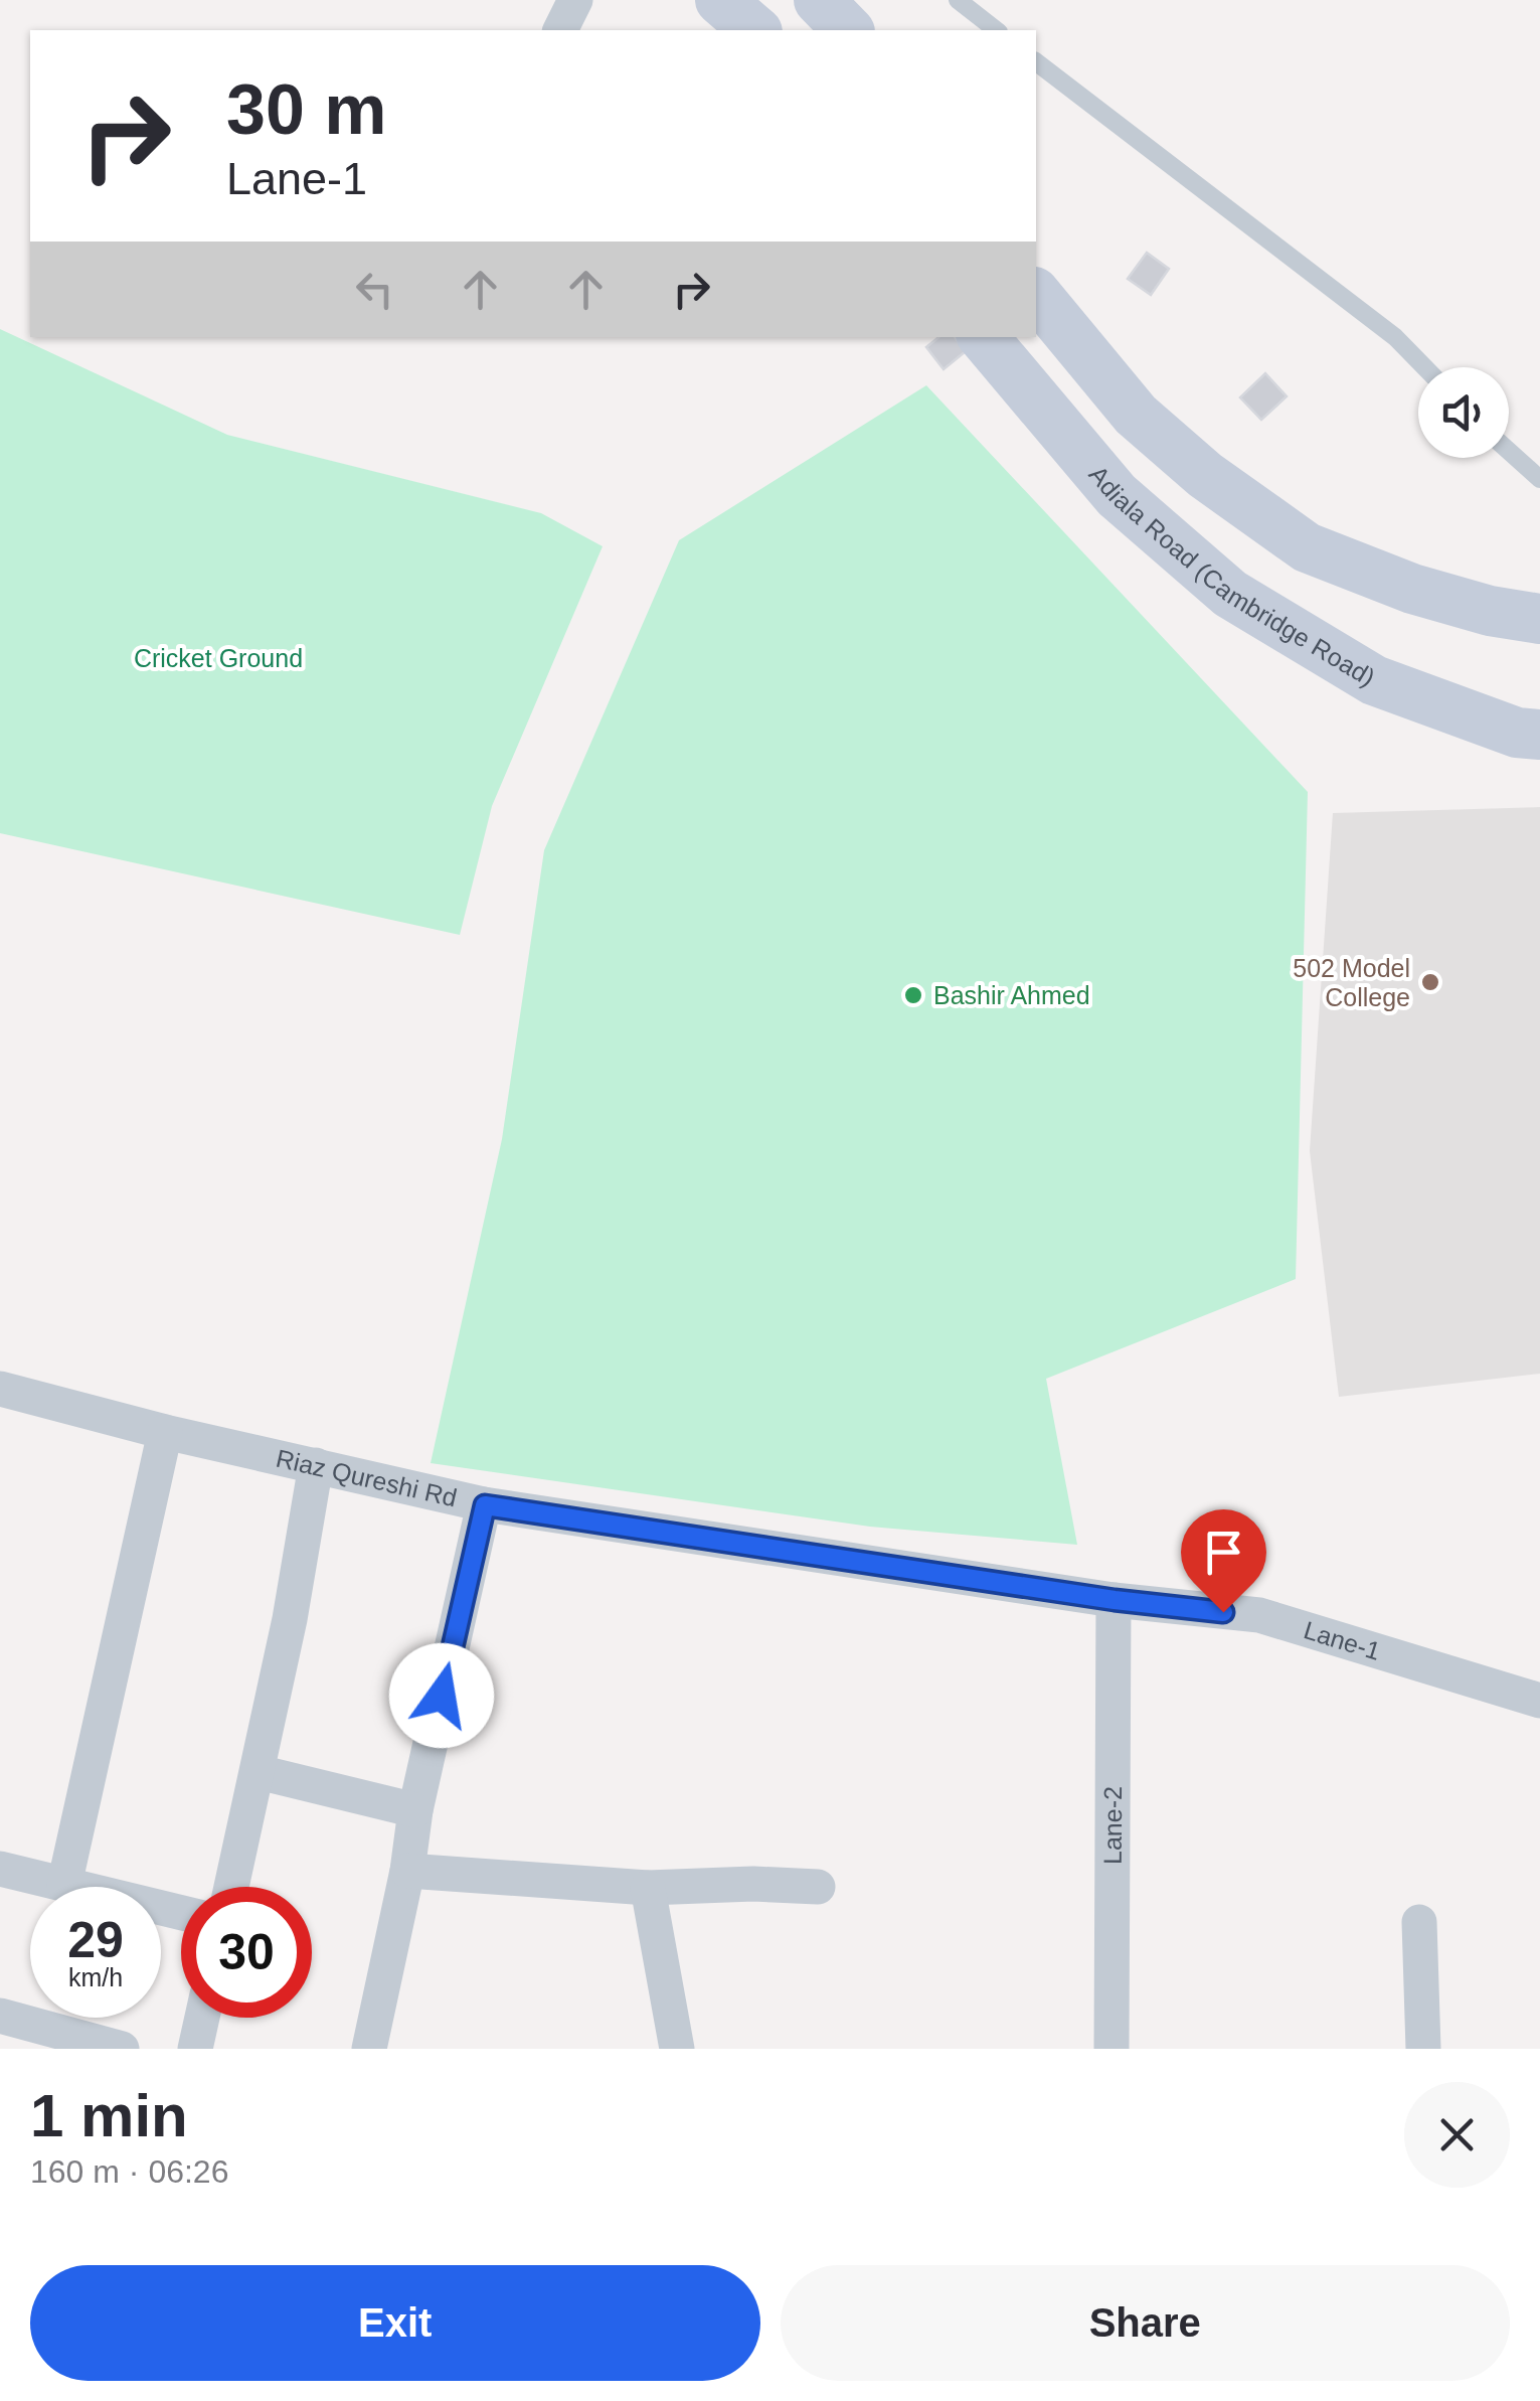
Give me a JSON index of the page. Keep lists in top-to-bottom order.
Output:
{
  "streets": {
    "main road": ["Adiala Road (Cambridge Road)"],
    "street": ["Riaz Qureshi Rd", "Lane-1", "Lane-2"]
  },
  "crossings": [
    ["Riaz Qureshi Rd", "Lane-1"],
    ["Lane-1", "Lane-2"]
  ],
  "parks": ["Cricket Ground"],
  "places": ["502 Model College", "Bashir Ahmed"],
  "page": {
    "turn": ["30 m", "Lane-1"],
    "speed": "29 km/h",
    "limit": "30",
    "heading": ["1 min", "160 m · 06:26"],
    "buttons": ["Exit", "Share"]
  }
}
